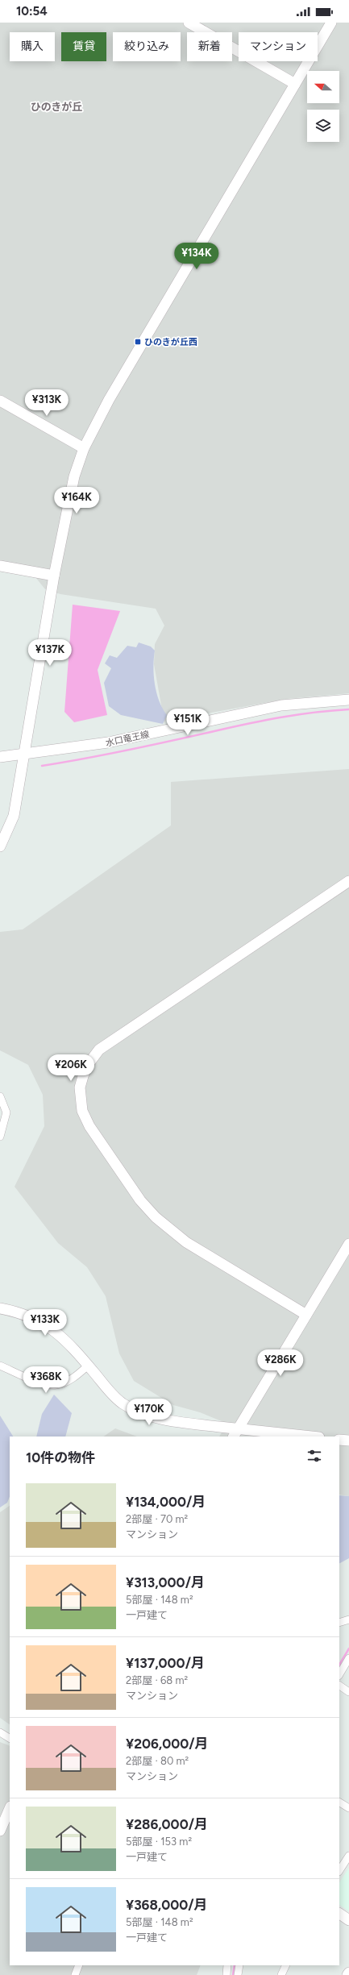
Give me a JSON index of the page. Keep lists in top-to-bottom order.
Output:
{
  "streets": {
    "street": ["水口竜王線"]
  },
  "districts": ["ひのきが丘"],
  "places": {
    "transit": ["ひのきが丘西"]
  },
  "north": "left",
  "page": {
    "status": "10:54",
    "chip": [
      "購入",
      "賃貸",
      "絞り込み",
      "新着",
      "マンション"
    ],
    "price": [
      "¥134K",
      "¥313K",
      "¥164K",
      "¥137K",
      "¥151K",
      "¥206K",
      "¥133K",
      "¥286K",
      "¥368K",
      "¥170K"
    ],
    "heading": "10件の物件",
    "list": [
      {
        "name": "¥134,000/月",
        "note": "2部屋 · 70 m² · マンション"
      },
      {
        "name": "¥313,000/月",
        "note": "5部屋 · 148 m² · 一戸建て"
      },
      {
        "name": "¥137,000/月",
        "note": "2部屋 · 68 m² · マンション"
      },
      {
        "name": "¥206,000/月",
        "note": "2部屋 · 80 m² · マンション"
      },
      {
        "name": "¥286,000/月",
        "note": "5部屋 · 153 m² · 一戸建て"
      },
      {
        "name": "¥368,000/月",
        "note": "5部屋 · 148 m² · 一戸建て"
      }
    ]
  }
}
